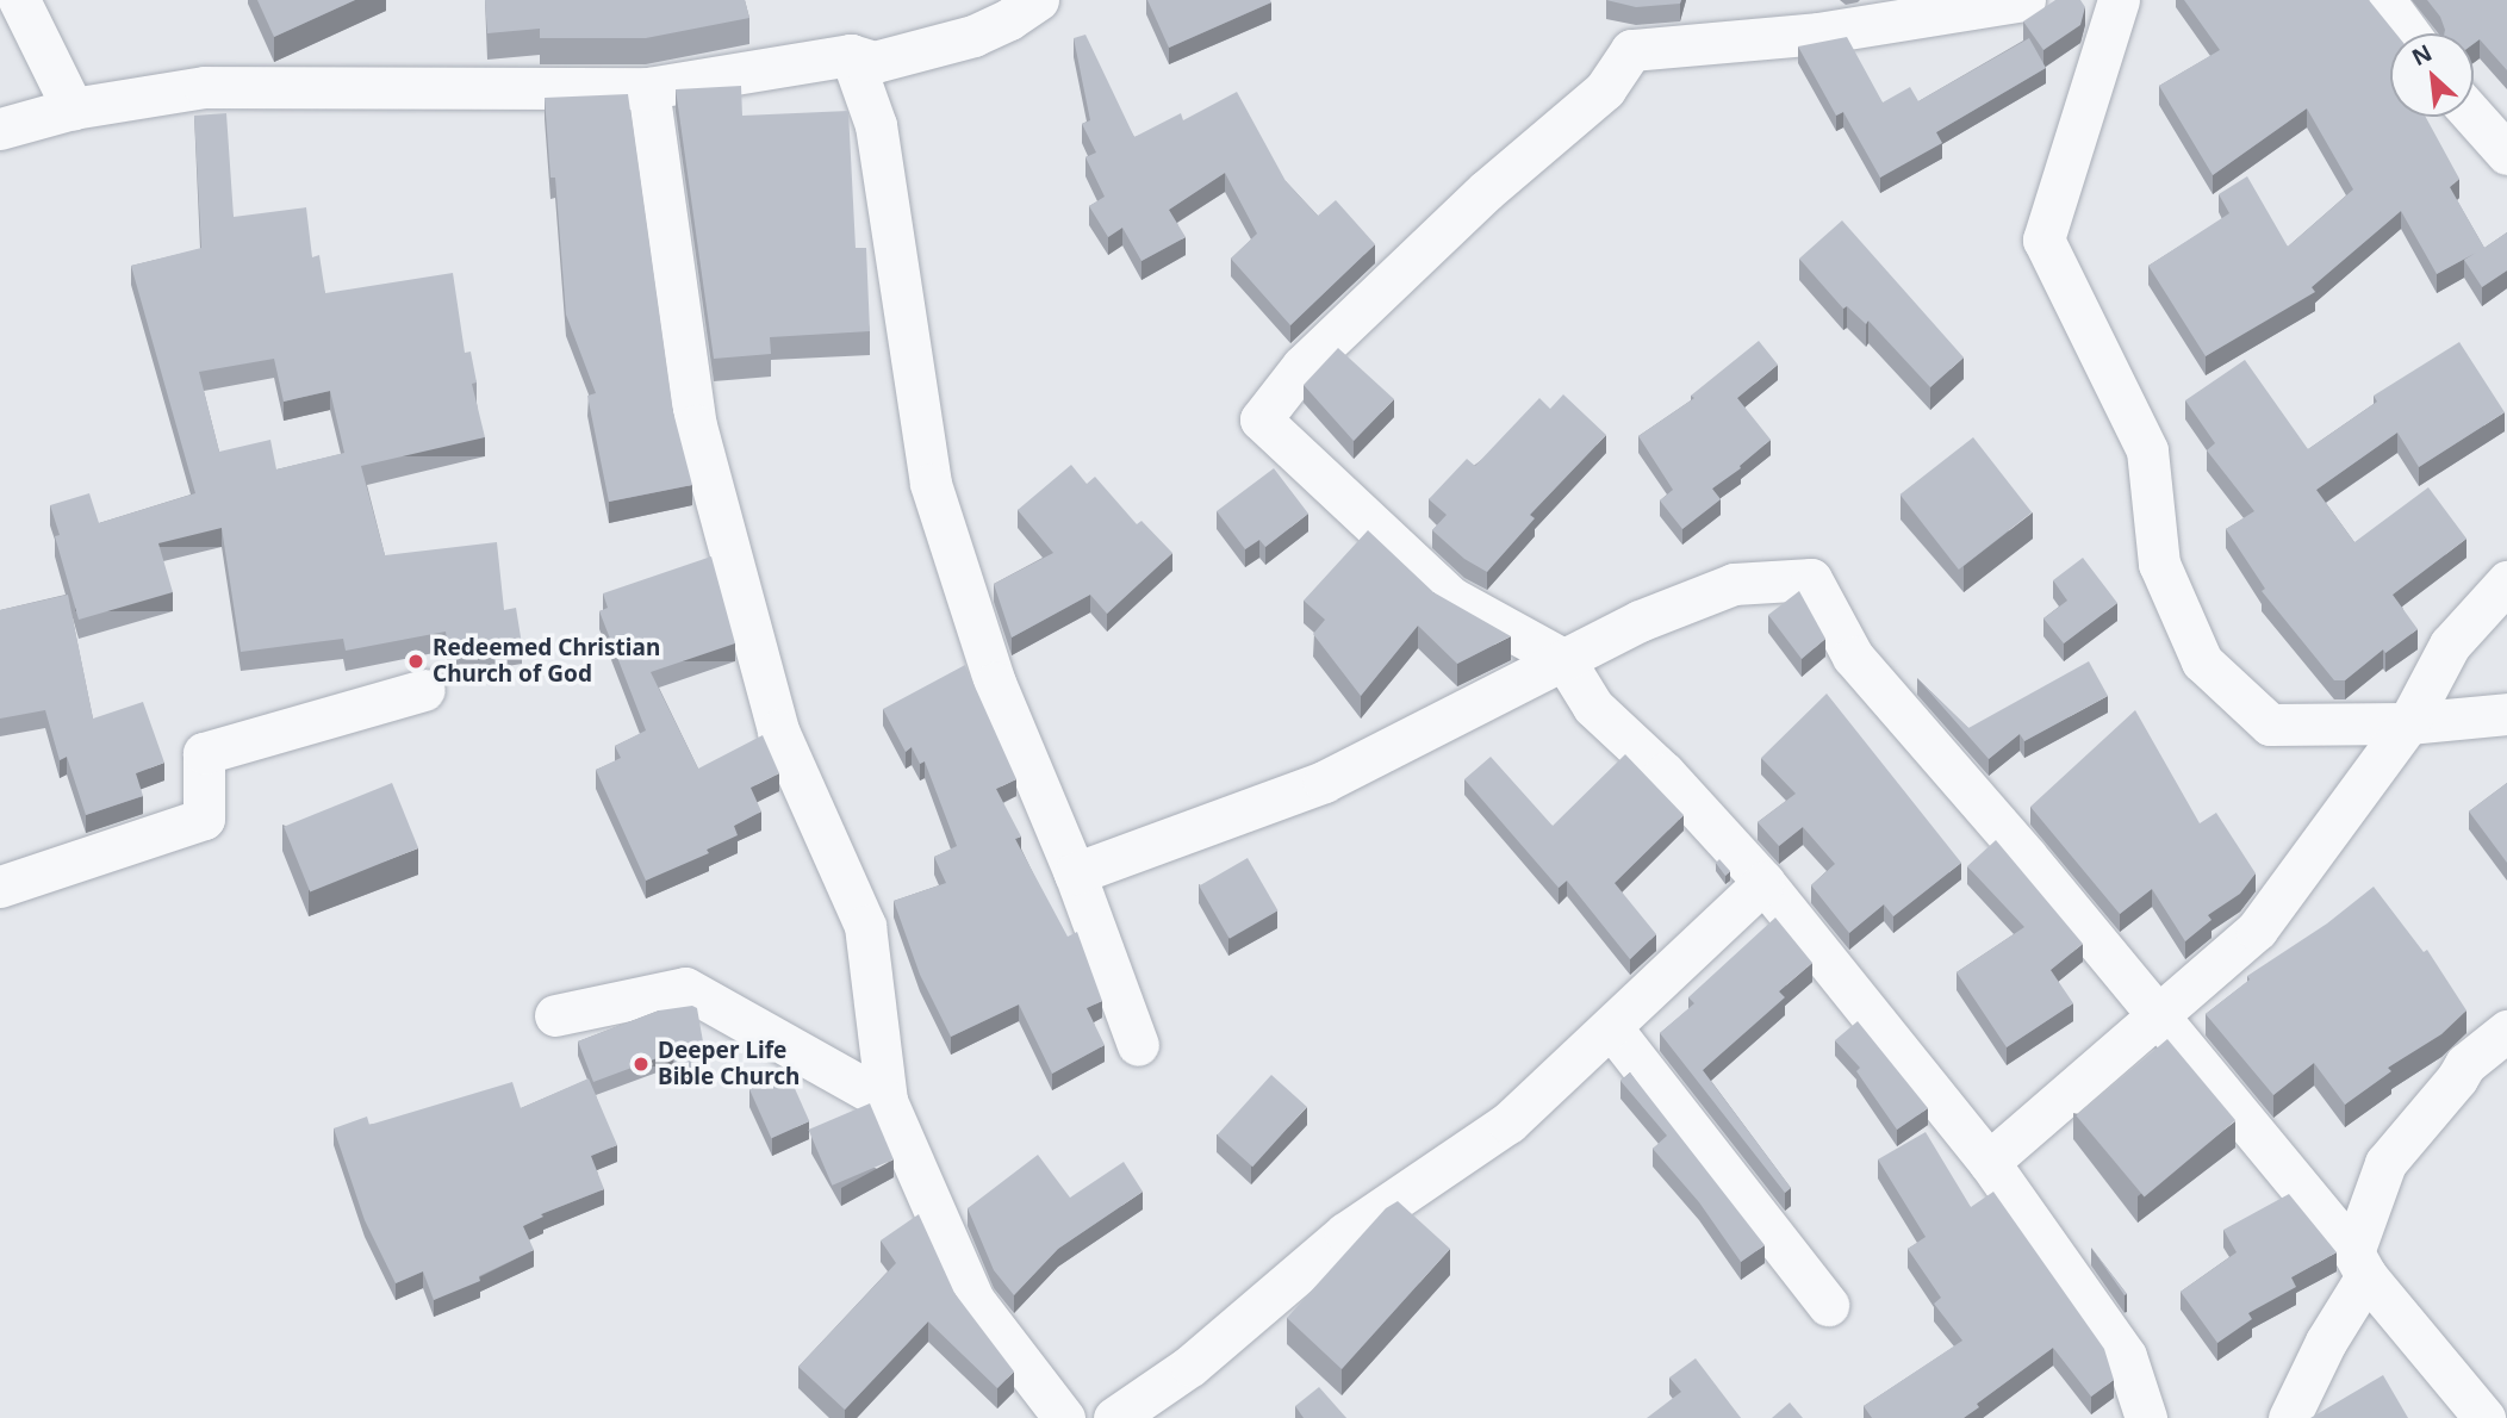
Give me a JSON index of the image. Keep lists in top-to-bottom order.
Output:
{
  "places": ["Redeemed Christian Church of God", "Deeper Life Bible Church"],
  "north": "top left"
}
